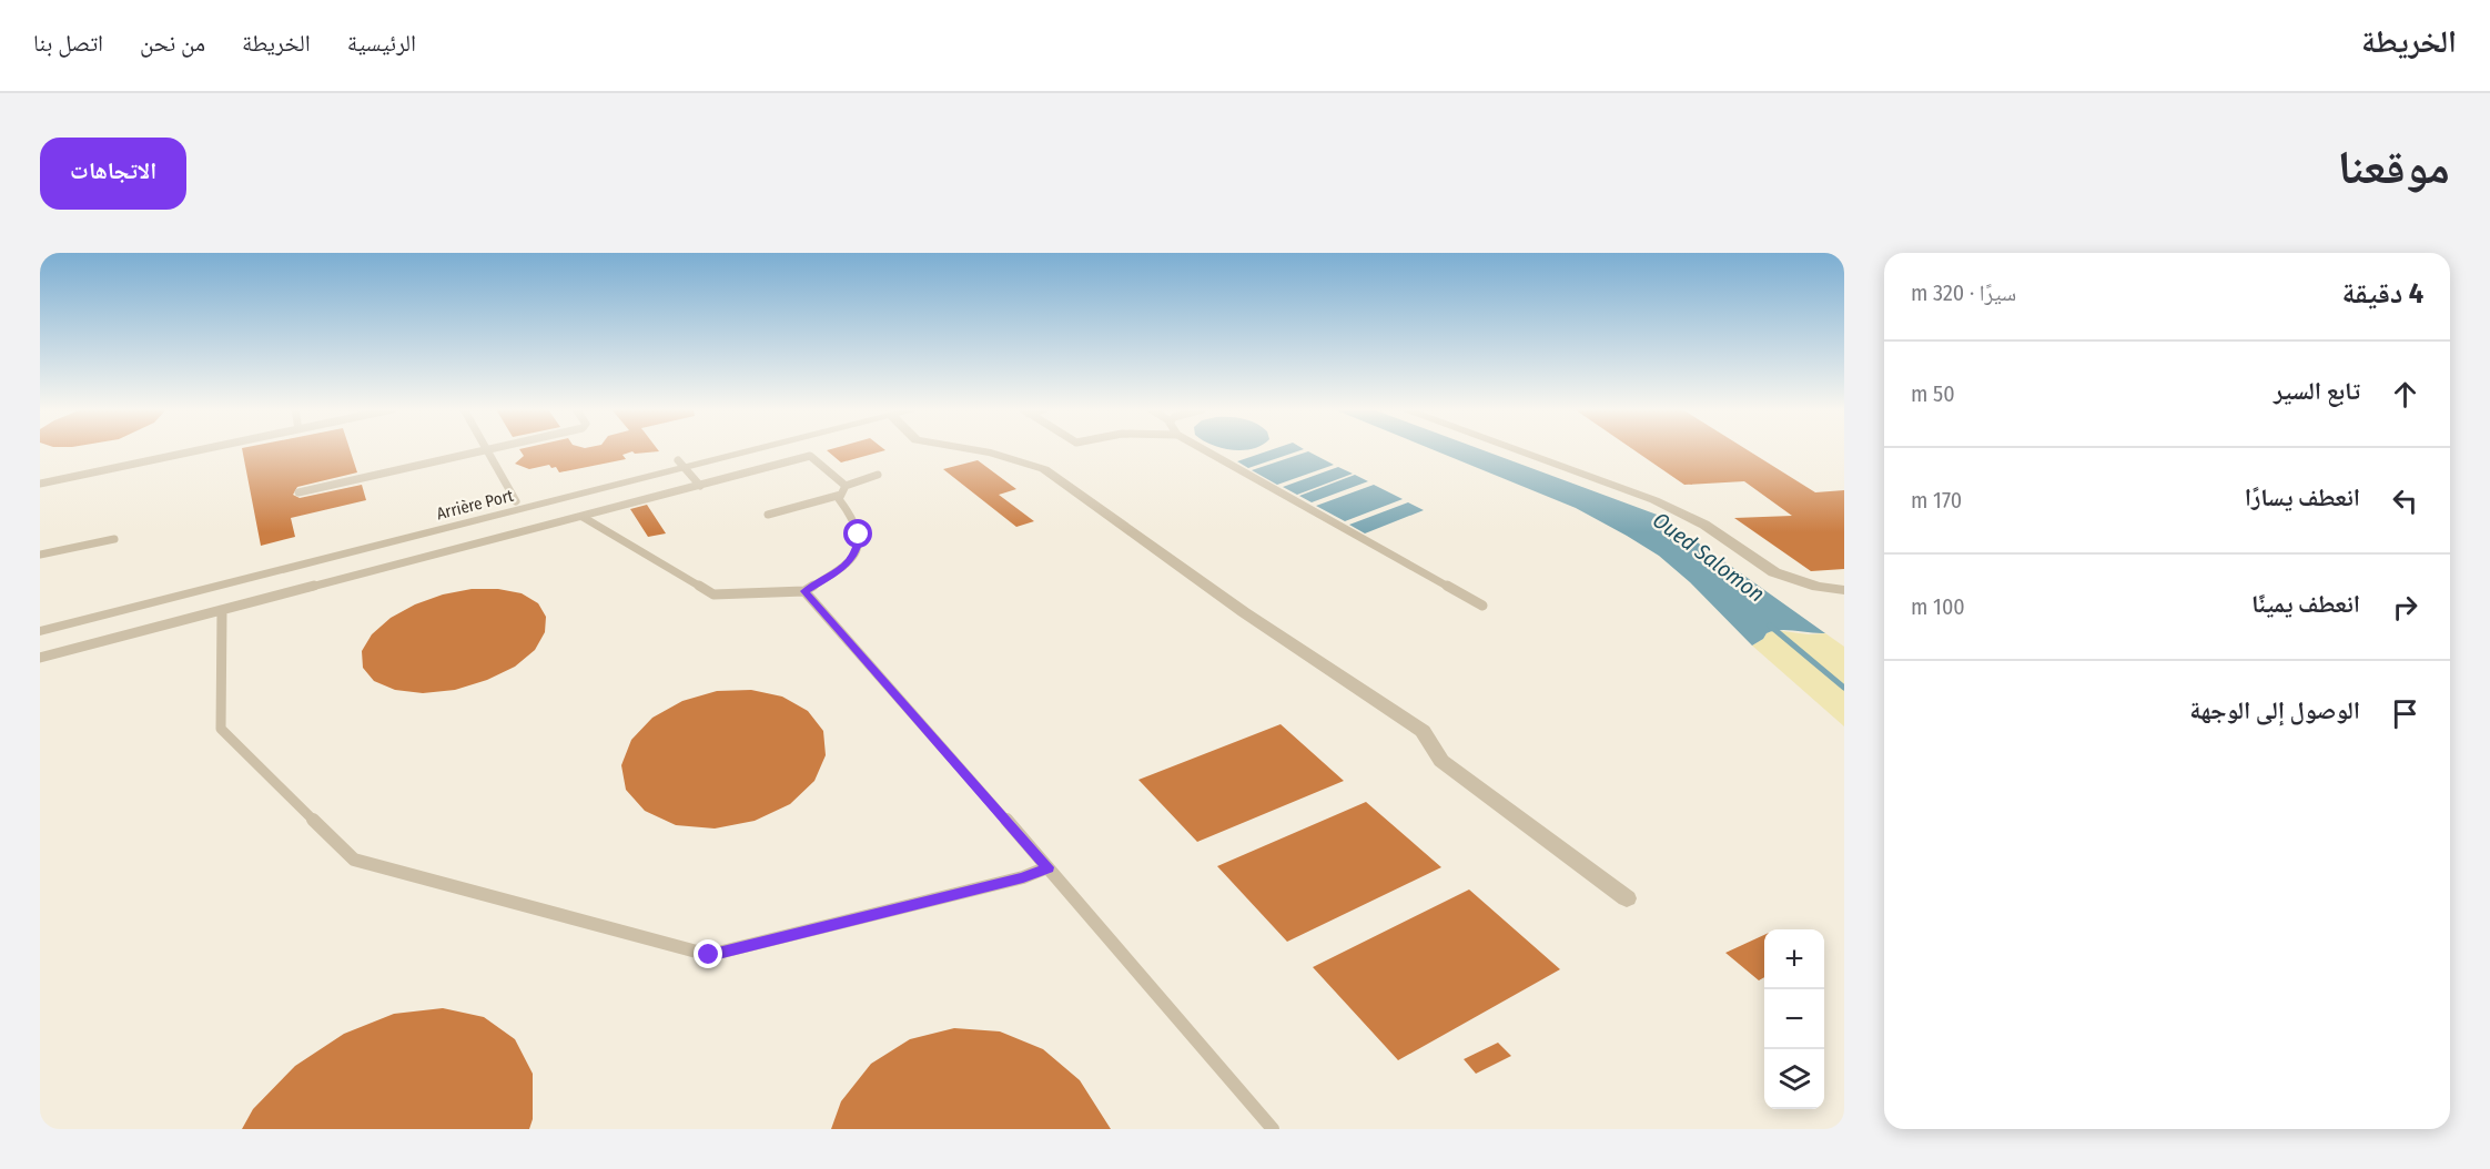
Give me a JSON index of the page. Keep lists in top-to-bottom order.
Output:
{
  "streets": {
    "street": ["Arrière Port"]
  },
  "water": ["Oued Salomon"],
  "page": {
    "header": "الخريطة",
    "nav": [
      "الرئيسية",
      "الخريطة",
      "من نحن",
      "اتصل بنا"
    ],
    "title": "موقعنا",
    "buttons": "الاتجاهات",
    "heading": ["4 دقيقة", "سيرًا · 320 m"],
    "list": [
      ["تابع السير", "50 m"],
      ["انعطف يسارًا", "170 m"],
      ["انعطف يمينًا", "100 m"],
      "الوصول إلى الوجهة"
    ],
    "map_buttons": ["+", "−"]
  }
}
